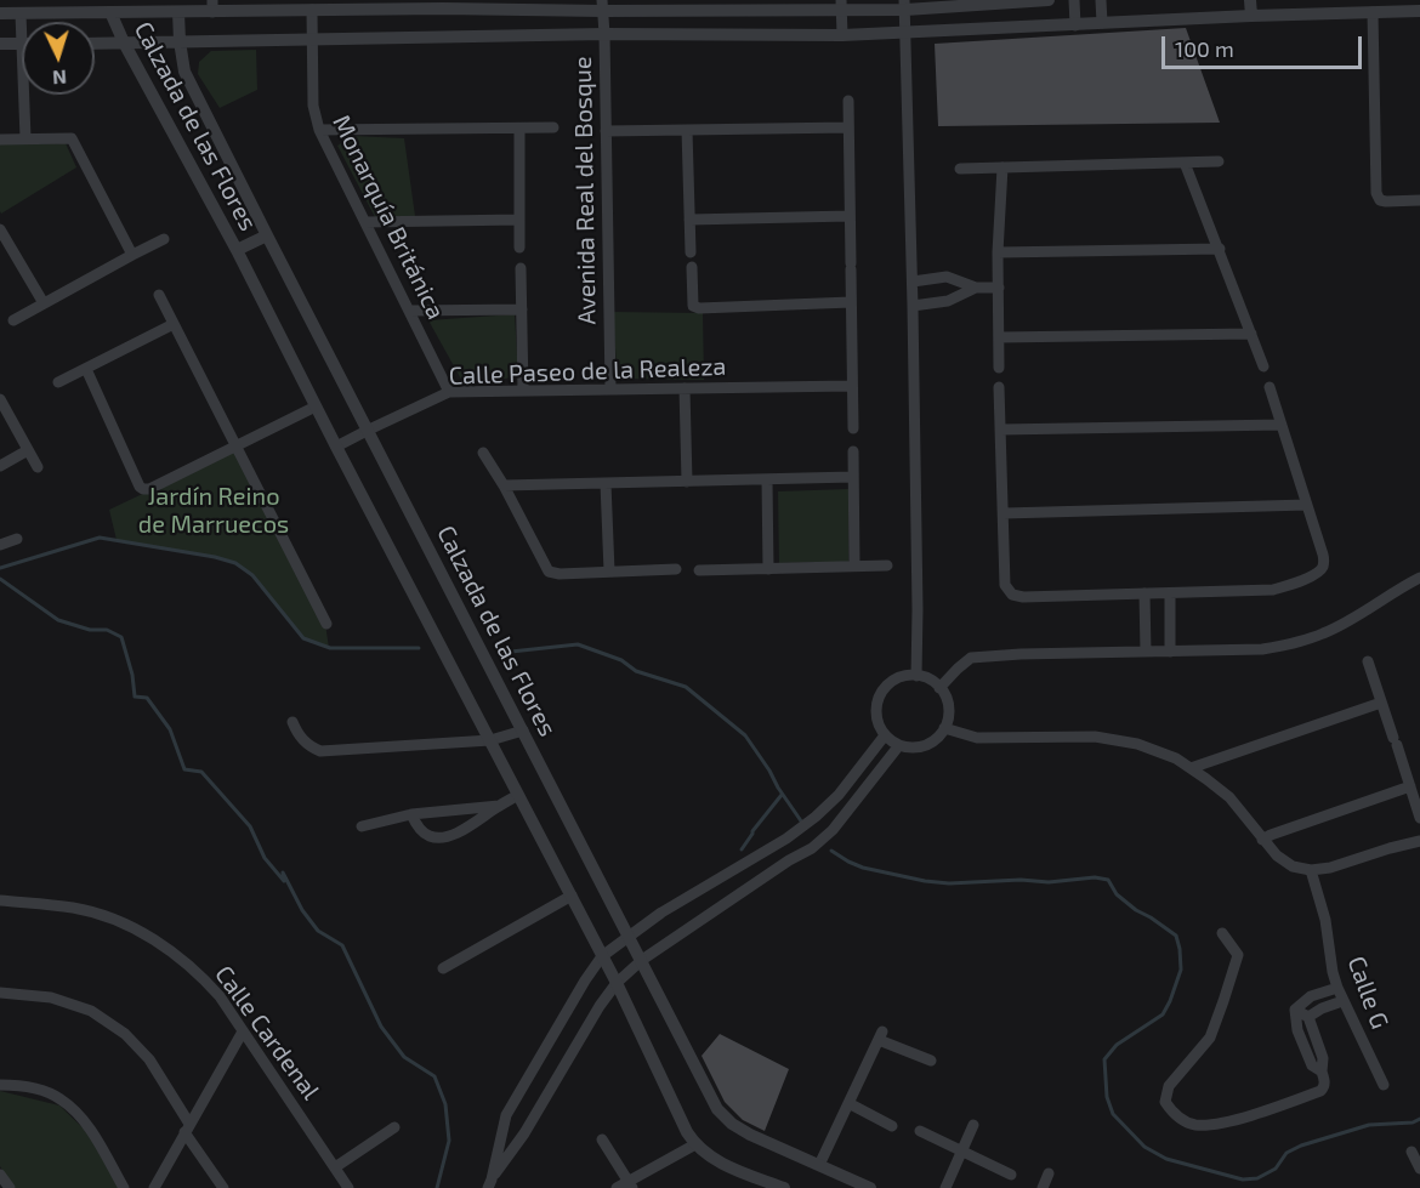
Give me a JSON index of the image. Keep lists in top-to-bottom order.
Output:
{
  "streets": {
    "street": [
      "Calzada de las Flores",
      "Avenida Real del Bosque",
      "Monarquía Británica",
      "Calle Paseo de la Realeza",
      "Calle G",
      "Calle Cardenal"
    ]
  },
  "crossings": [
    ["Calzada de las Flores", "Calle Paseo de la Realeza"],
    ["Avenida Real del Bosque", "Calle Paseo de la Realeza"],
    ["Monarquía Británica", "Calle Paseo de la Realeza"]
  ],
  "parks": ["Jardín Reino de Marruecos"],
  "scale_bar": "100 m",
  "north": "bottom"
}
